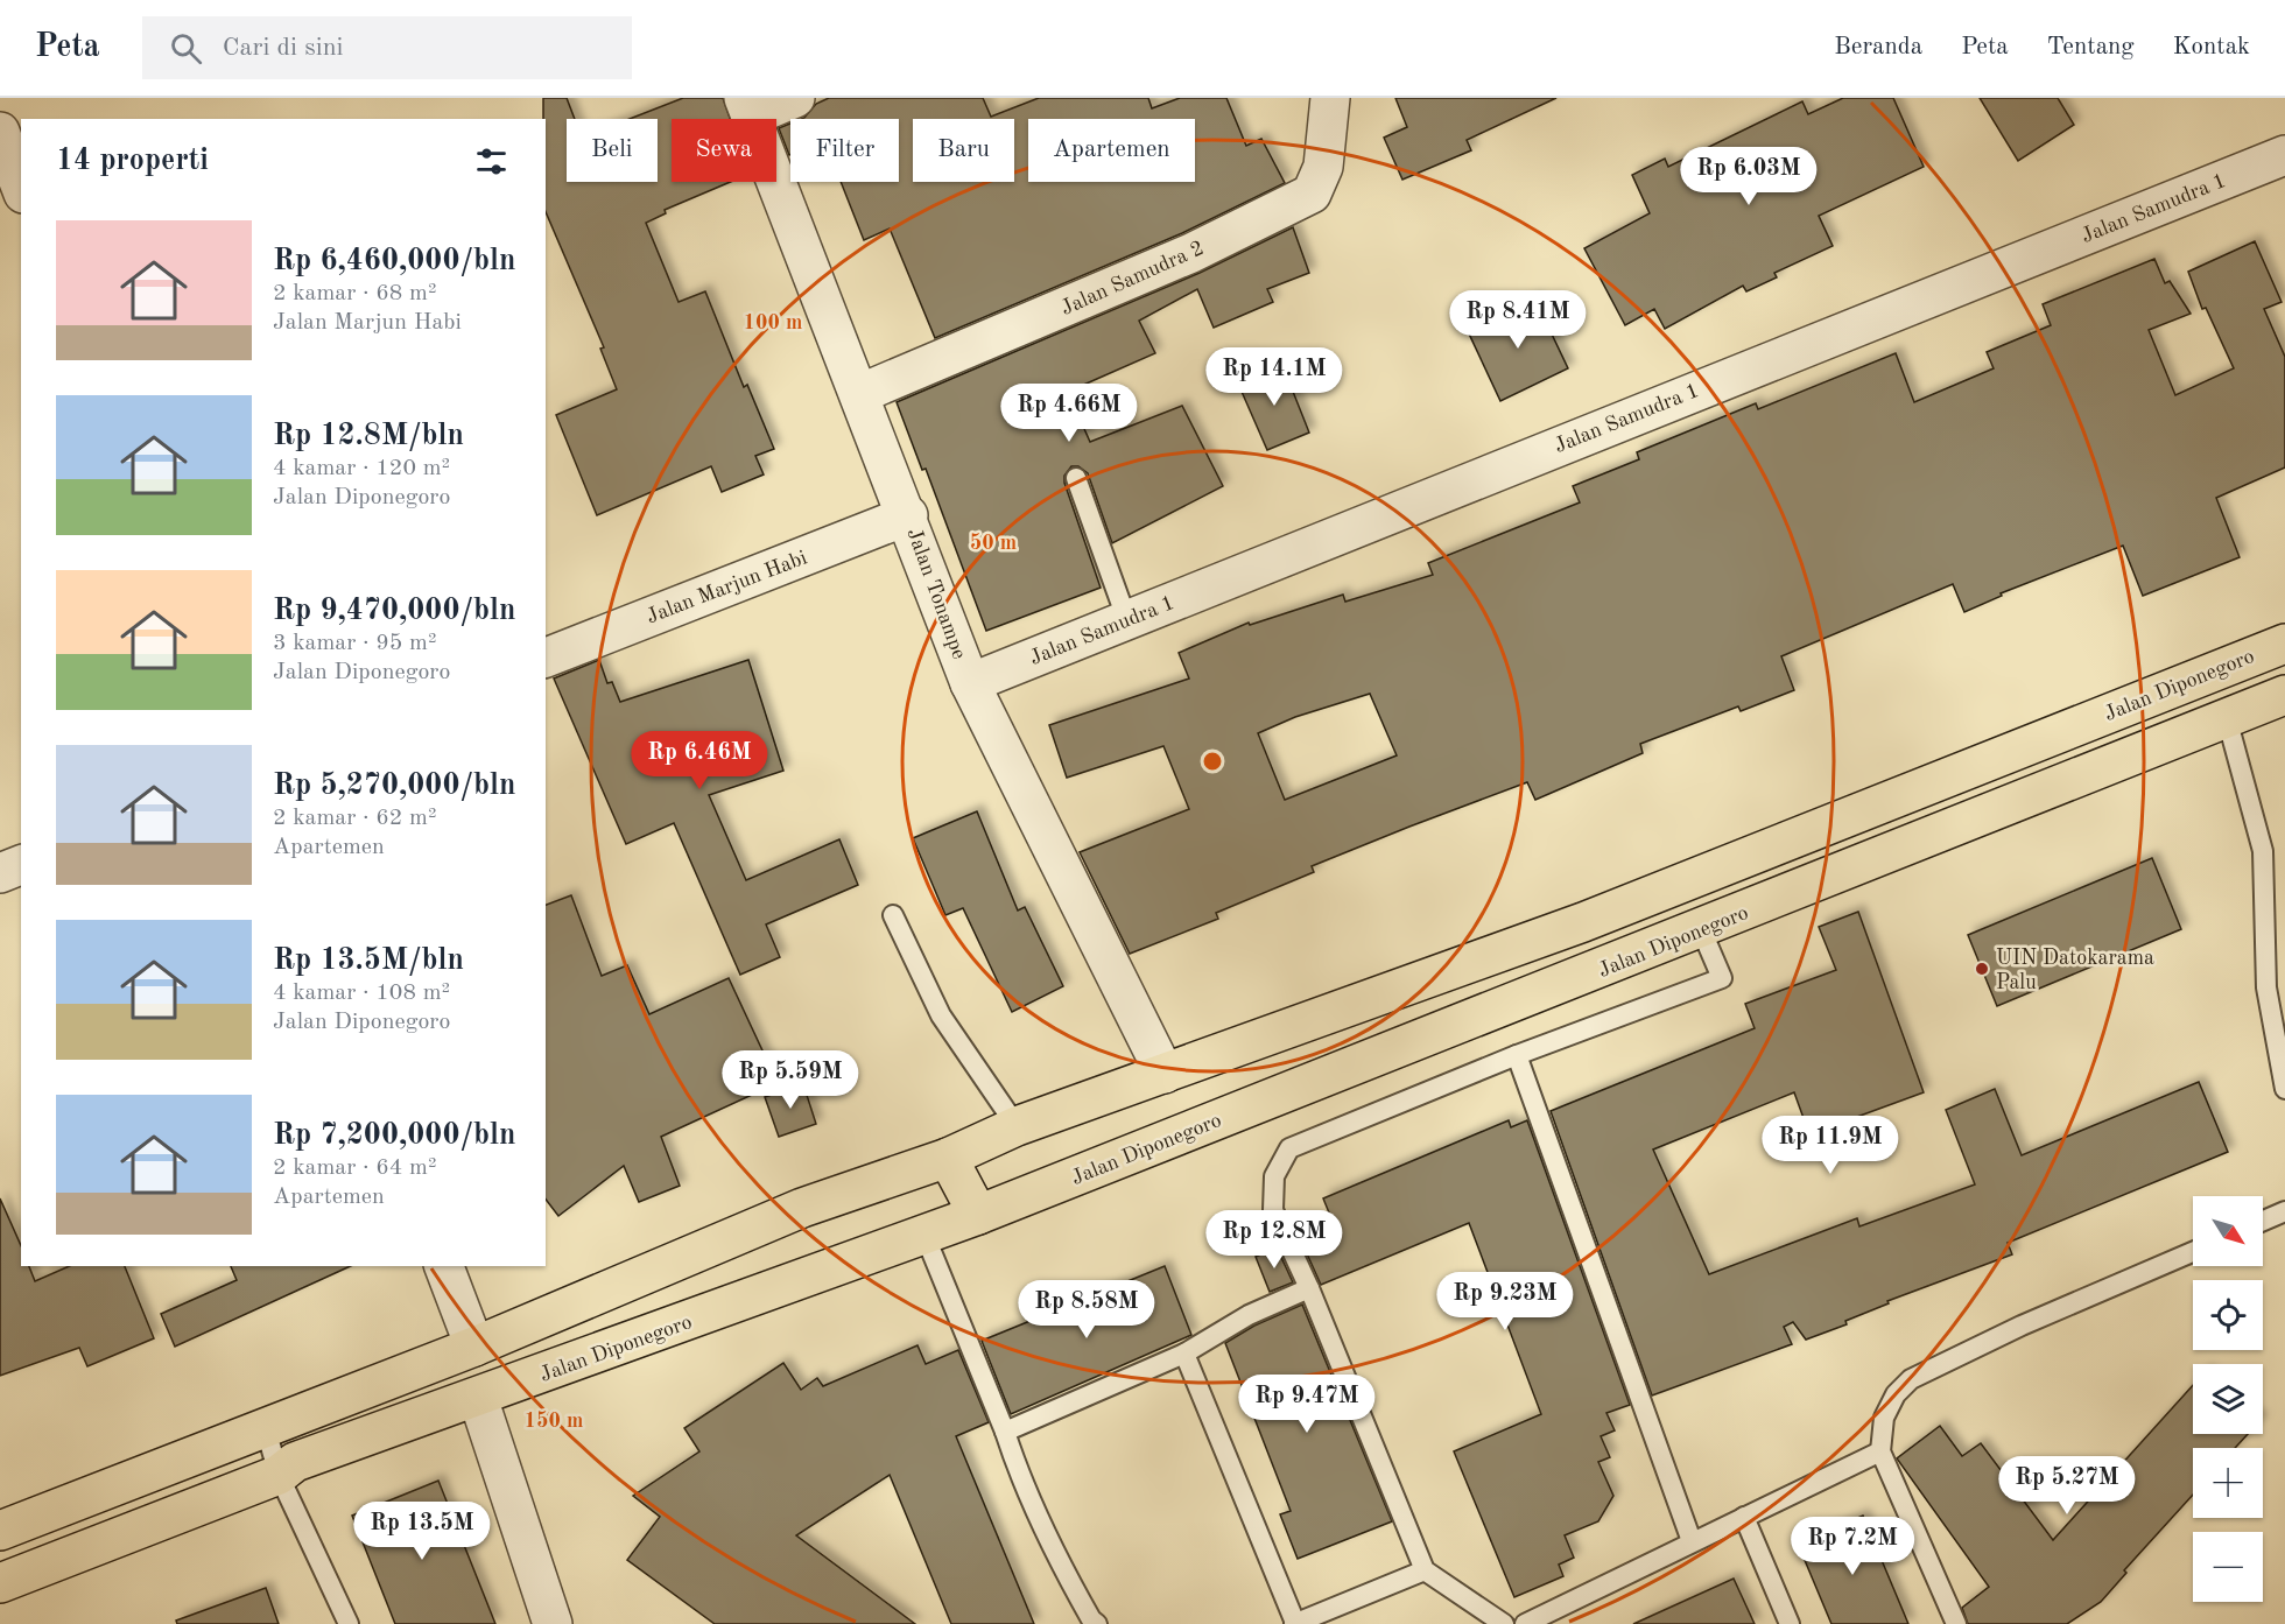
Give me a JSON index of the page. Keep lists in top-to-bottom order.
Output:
{
  "streets": {
    "highway": ["Jalan Diponegoro"],
    "street": [
      "Jalan Samudra 1",
      "Jalan Samudra 2",
      "Jalan Marjun Habi",
      "Jalan Tonampe"
    ]
  },
  "crossings": [
    ["Jalan Samudra 1", "Jalan Tonampe"],
    ["Jalan Samudra 2", "Jalan Tonampe"],
    ["Jalan Marjun Habi", "Jalan Tonampe"],
    ["Jalan Tonampe", "Jalan Diponegoro"]
  ],
  "places": ["UIN Datokarama Palu"],
  "north": "bottom right",
  "page": {
    "header": "Peta",
    "search": "Cari di sini",
    "nav": [
      "Beranda",
      "Peta",
      "Tentang",
      "Kontak"
    ],
    "chip": [
      "Beli",
      "Sewa",
      "Filter",
      "Baru",
      "Apartemen"
    ],
    "heading": "14 properti",
    "price": [
      "Rp 6.03M",
      "Rp 8.41M",
      "Rp 14.1M",
      "Rp 4.66M",
      "Rp 6.46M",
      "Rp 5.59M",
      "Rp 11.9M",
      "Rp 12.8M",
      "Rp 9.23M",
      "Rp 8.58M",
      "Rp 9.47M",
      "Rp 5.27M",
      "Rp 13.5M",
      "Rp 7.2M"
    ],
    "list": [
      {
        "name": "Rp 6,460,000/bln",
        "note": "2 kamar · 68 m² · Jalan Marjun Habi"
      },
      {
        "name": "Rp 12.8M/bln",
        "note": "4 kamar · 120 m² · Jalan Diponegoro"
      },
      {
        "name": "Rp 9,470,000/bln",
        "note": "3 kamar · 95 m² · Jalan Diponegoro"
      },
      {
        "name": "Rp 5,270,000/bln",
        "note": "2 kamar · 62 m² · Apartemen"
      },
      {
        "name": "Rp 13.5M/bln",
        "note": "4 kamar · 108 m² · Jalan Diponegoro"
      },
      {
        "name": "Rp 7,200,000/bln",
        "note": "2 kamar · 64 m² · Apartemen"
      }
    ],
    "map_buttons": ["+", "−"]
  },
  "rings": ["100 m", "50 m", "150 m"]
}
